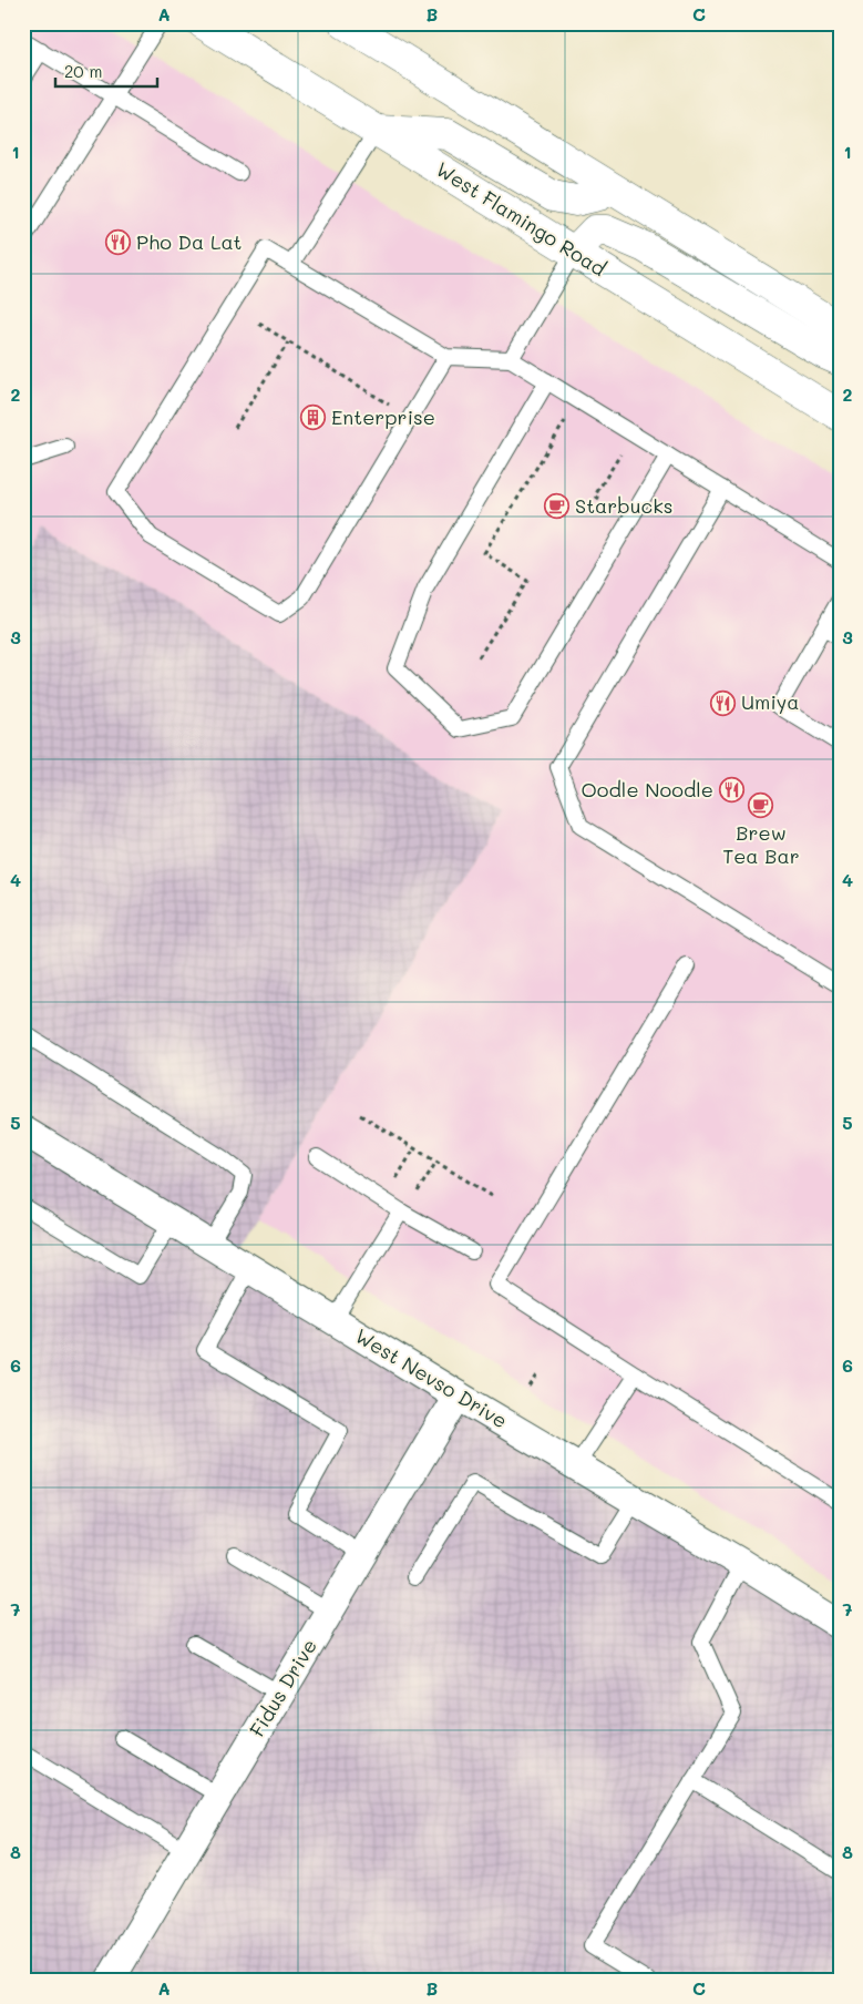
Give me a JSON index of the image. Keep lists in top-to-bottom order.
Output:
{
  "streets": {
    "main road": ["West Flamingo Road"],
    "street": ["West Nevso Drive", "Fidus Drive"]
  },
  "crossings": [
    ["West Nevso Drive", "Fidus Drive"]
  ],
  "places": {
    "restaurant": ["Pho Da Lat", "Umiya", "Oodle Noodle"],
    "building": ["Enterprise"],
    "cafe": ["Starbucks", "Brew Tea Bar"]
  },
  "scale_bar": "20 m",
  "grid": {
    "columns": ["A", "B", "C"],
    "rows": [
      "1",
      "2",
      "3",
      "4",
      "5",
      "6",
      "7",
      "8"
    ]
  }
}
